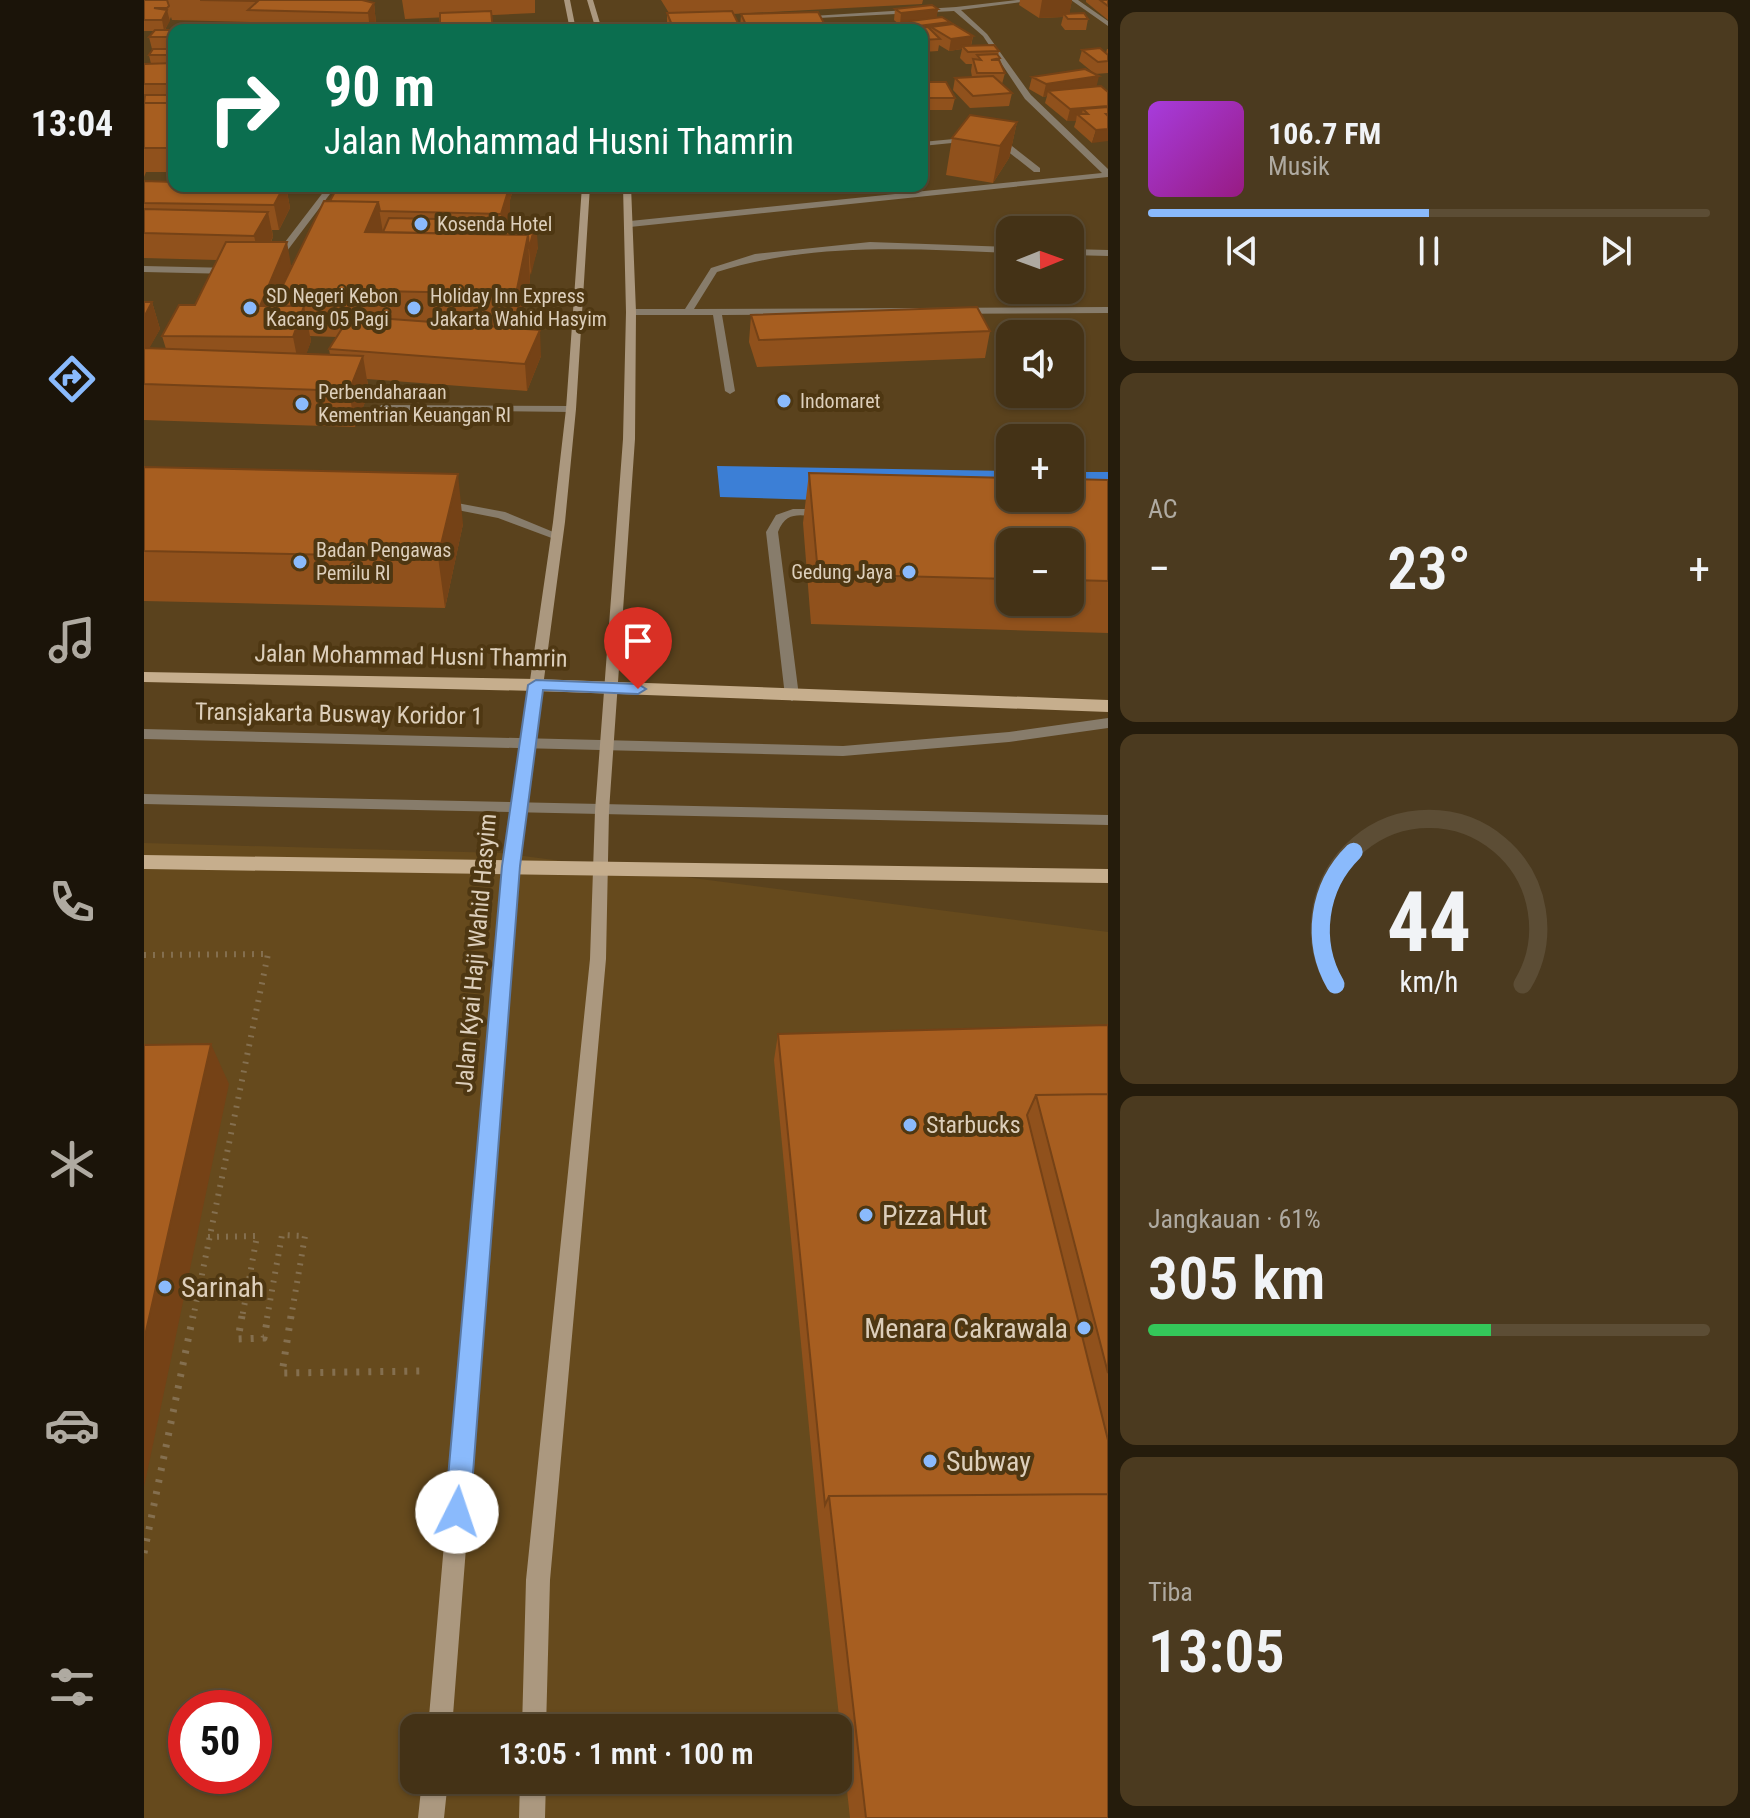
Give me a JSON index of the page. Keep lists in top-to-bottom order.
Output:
{
  "streets": {
    "main road": ["Jalan Mohammad Husni Thamrin", "Jalan Kyai Haji Wahid Hasyim"],
    "street": ["Transjakarta Busway Koridor 1"]
  },
  "crossings": [
    ["Jalan Mohammad Husni Thamrin", "Jalan Kyai Haji Wahid Hasyim"],
    ["Transjakarta Busway Koridor 1", "Jalan Kyai Haji Wahid Hasyim"]
  ],
  "places": [
    "Kosenda Hotel",
    "SD Negeri Kebon Kacang 05 Pagi",
    "Holiday Inn Express Jakarta Wahid Hasyim",
    "Indomaret",
    "Perbendaharaan Kementrian Keuangan RI",
    "Badan Pengawas Pemilu RI",
    "Gedung Jaya",
    "Starbucks",
    "Pizza Hut",
    "Sarinah",
    "Menara Cakrawala",
    "Subway"
  ],
  "north": "right",
  "page": {
    "tabs": "13:04",
    "turn": ["90 m", "Jalan Mohammad Husni Thamrin"],
    "song": ["106.7 FM", "Musik"],
    "map_buttons": ["+", "−"],
    "tile": [
      "AC",
      ["Jangkauan · 61%", "305 km"],
      ["Tiba", "13:05"]
    ],
    "heat": ["−", "23°", "+"],
    "limit": "50",
    "trip": "13:05 · 1 mnt · 100 m",
    "gauge": ["44", "km/h"]
  }
}
